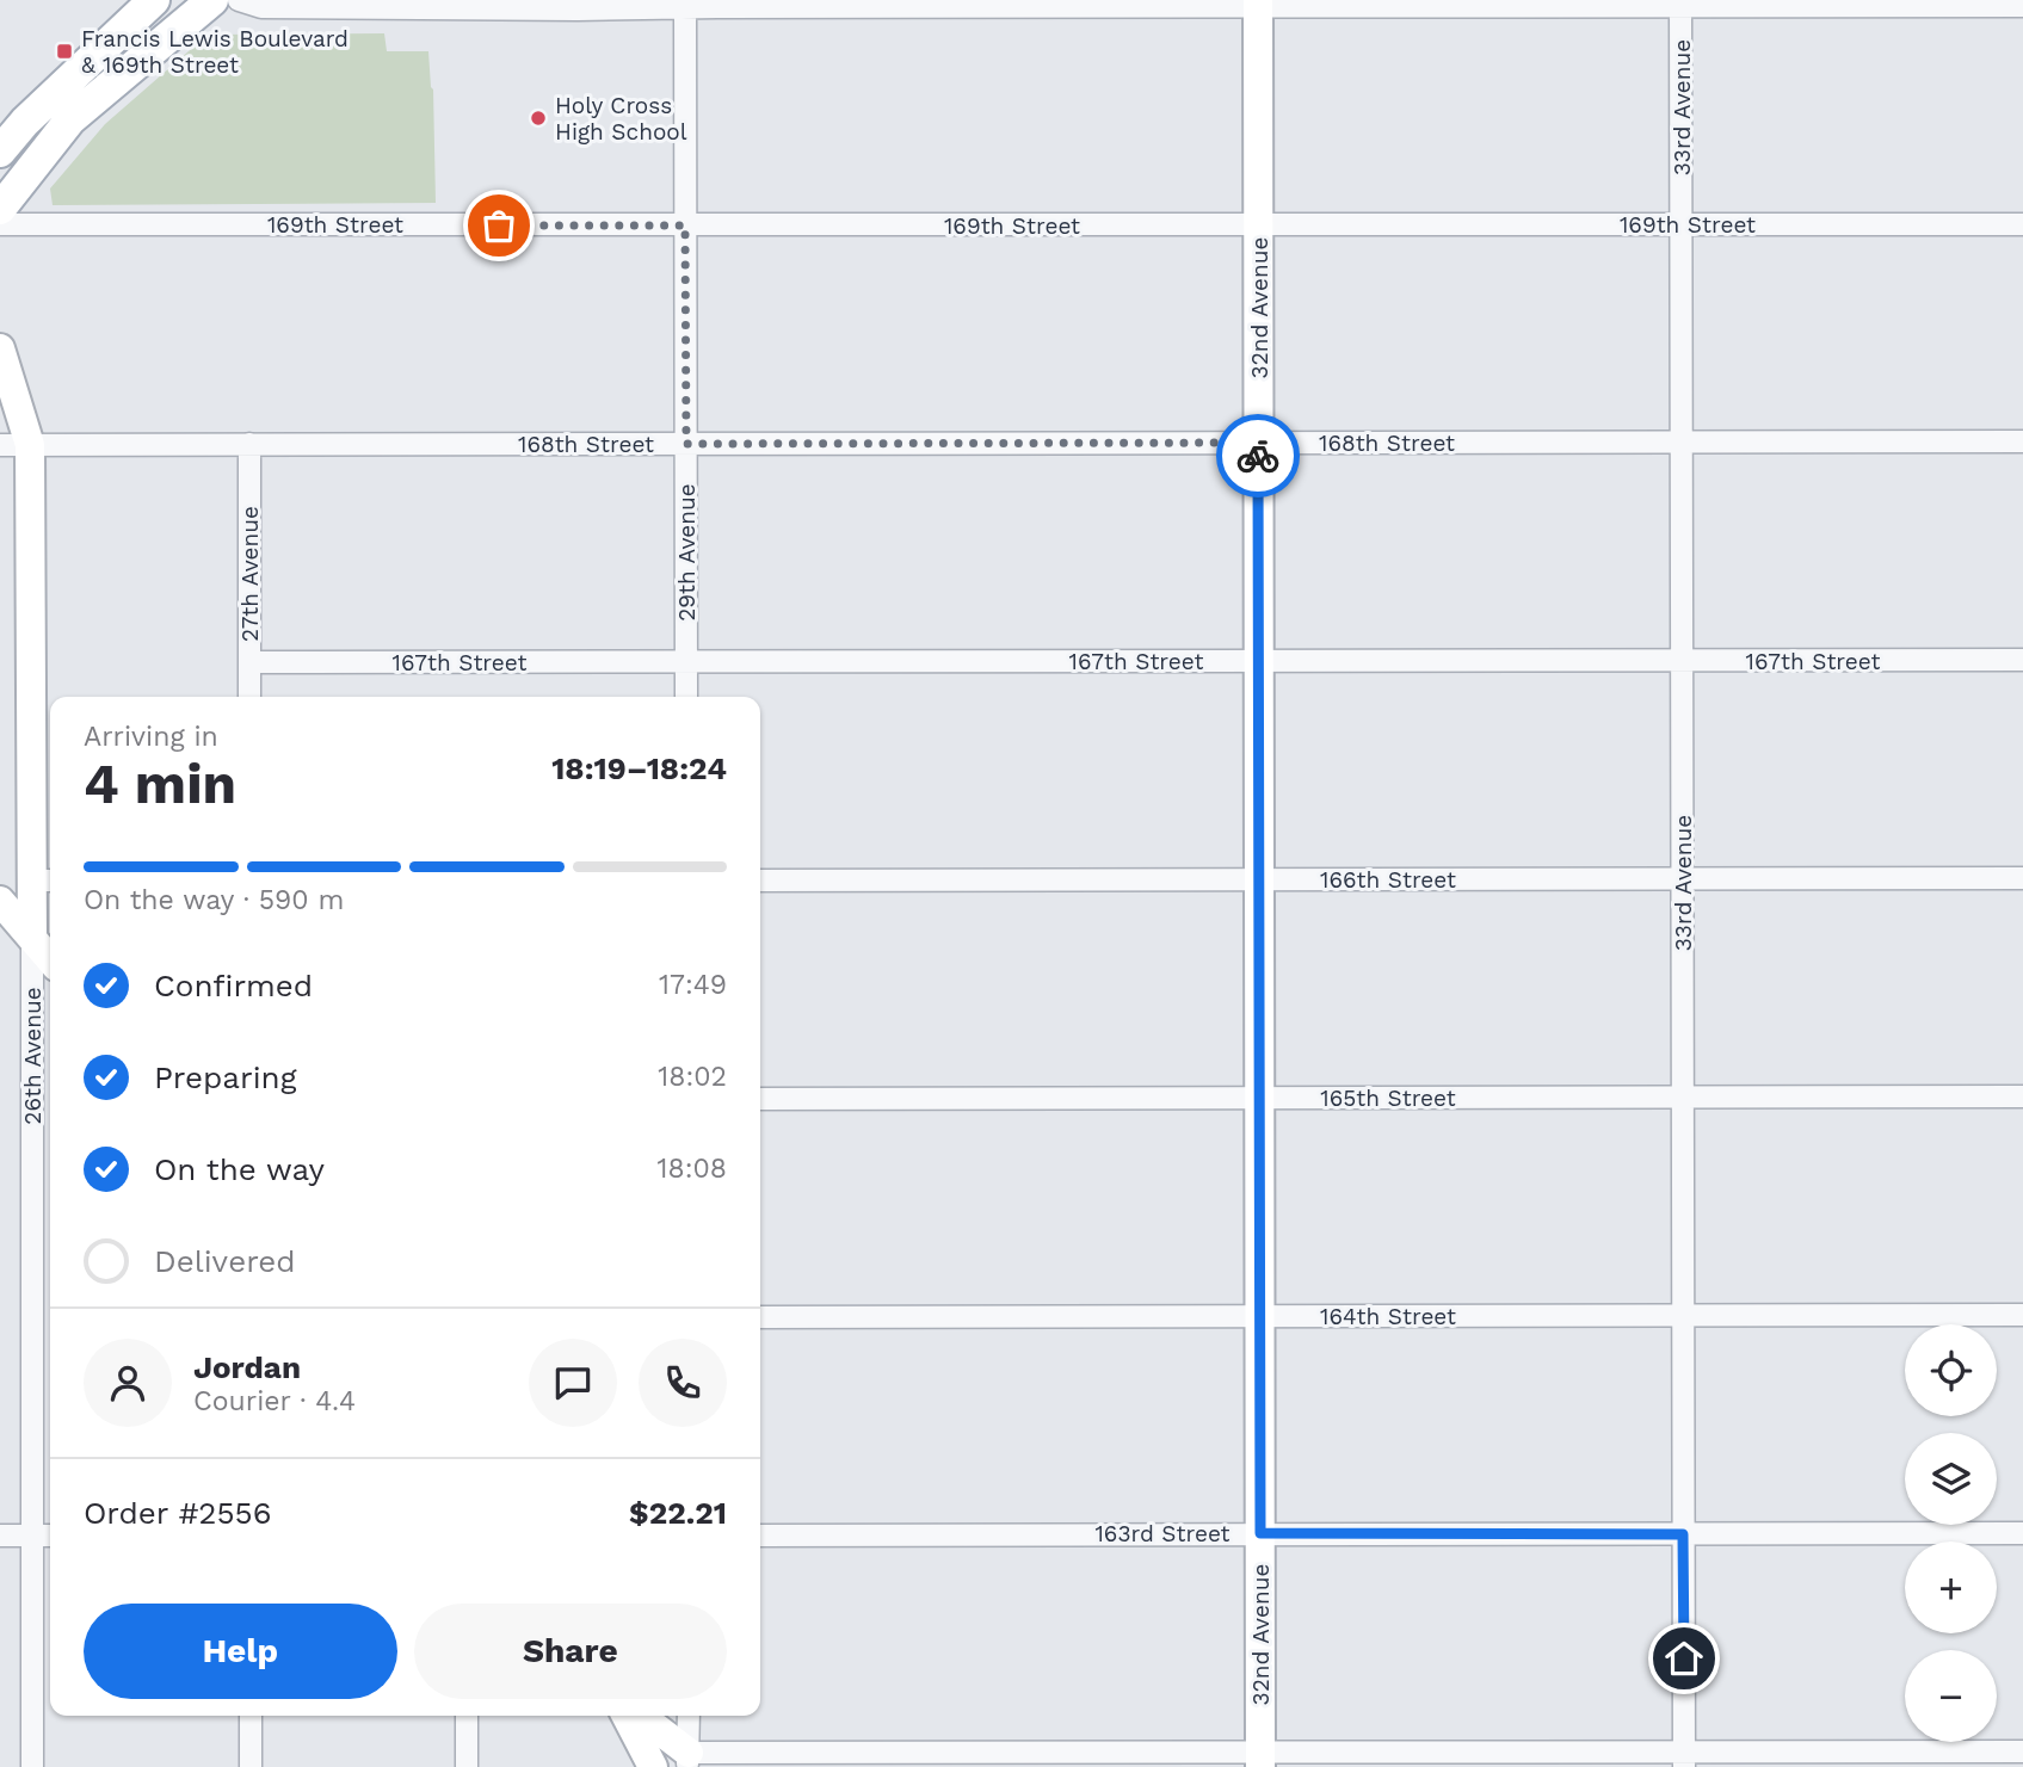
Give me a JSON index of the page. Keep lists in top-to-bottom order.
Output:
{
  "streets": {
    "street": [
      "33rd Avenue",
      "169th Street",
      "32nd Avenue",
      "168th Street",
      "29th Avenue",
      "27th Avenue",
      "167th Street",
      "166th Street",
      "26th Avenue",
      "165th Street",
      "164th Street",
      "163rd Street"
    ]
  },
  "crossings": [
    ["33rd Avenue", "169th Street"],
    ["33rd Avenue", "168th Street"],
    ["33rd Avenue", "167th Street"],
    ["33rd Avenue", "166th Street"],
    ["33rd Avenue", "165th Street"],
    ["33rd Avenue", "164th Street"],
    ["33rd Avenue", "163rd Street"],
    ["169th Street", "32nd Avenue"],
    ["169th Street", "29th Avenue"],
    ["32nd Avenue", "168th Street"],
    ["32nd Avenue", "167th Street"],
    ["32nd Avenue", "166th Street"],
    ["32nd Avenue", "165th Street"],
    ["32nd Avenue", "164th Street"],
    ["32nd Avenue", "163rd Street"],
    ["168th Street", "29th Avenue"],
    ["168th Street", "27th Avenue"],
    ["168th Street", "26th Avenue"],
    ["29th Avenue", "167th Street"],
    ["27th Avenue", "167th Street"]
  ],
  "places": {
    "transit": ["Francis Lewis Boulevard & 169th Street"],
    "other": ["Holy Cross High School"]
  },
  "page": {
    "heading": ["4 min", "Arriving in", "18:19–18:24"],
    "panel": [
      "Jordan",
      "Courier · 4.4",
      "Order #2556",
      "$22.21"
    ],
    "bar": "On the way · 590 m",
    "list": [
      ["Confirmed", "17:49"],
      ["Preparing", "18:02"],
      ["On the way", "18:08"],
      "Delivered"
    ],
    "map_buttons": ["+", "−"],
    "buttons": ["Help", "Share"]
  }
}
